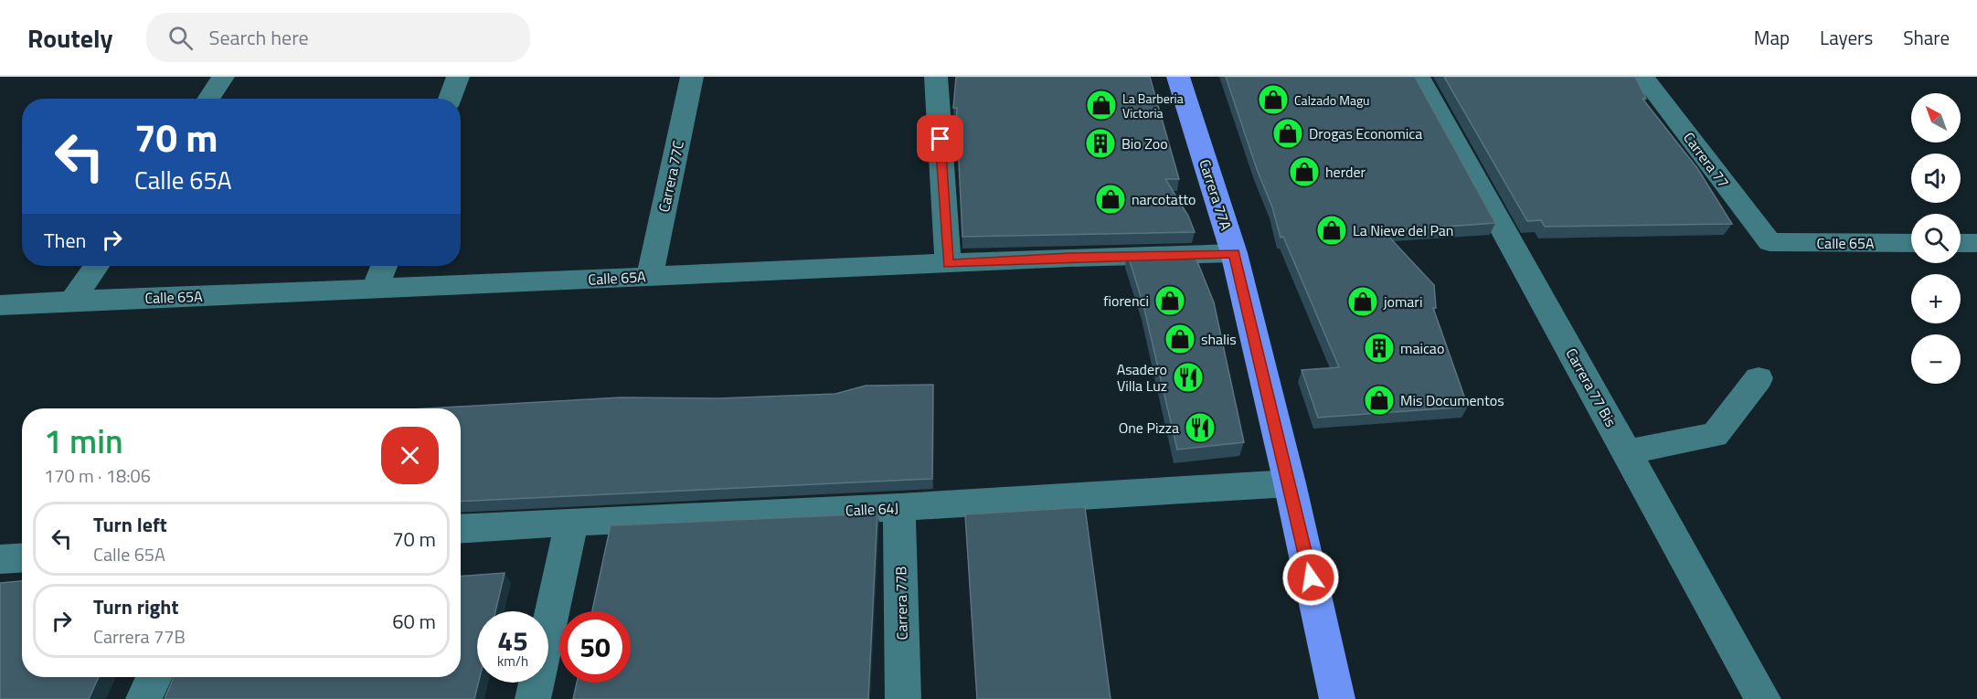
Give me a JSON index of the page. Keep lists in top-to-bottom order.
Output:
{
  "streets": {
    "main road": ["Carrera 77A"],
    "street": [
      "Carrera 77",
      "Carrera 77C",
      "Calle 65A",
      "Carrera 77 Bis",
      "Calle 64J",
      "Carrera 77B"
    ]
  },
  "crossings": [
    ["Carrera 77", "Calle 65A"],
    ["Carrera 77C", "Calle 65A"],
    ["Carrera 77A", "Calle 65A"],
    ["Carrera 77A", "Calle 64J"],
    ["Calle 64J", "Carrera 77B"]
  ],
  "places": {
    "shop": [
      "Calzado Magu",
      "La Barberia Victoria",
      "Drogas Economica",
      "herder",
      "narcotatto",
      "La Nieve del Pan",
      "fiorenci",
      "jomari",
      "shalis",
      "Mis Documentos"
    ],
    "building": ["Bio Zoo", "maicao"],
    "restaurant": ["Asadero Villa Luz", "One Pizza"]
  },
  "north": "top left",
  "page": {
    "header": "Routely",
    "search": "Search here",
    "nav": ["Map", "Layers", "Share"],
    "map_buttons": ["+", "−"],
    "turn": ["70 m", "Calle 65A"],
    "then": "Then",
    "heading": ["1 min", "170 m · 18:06"],
    "list": [
      {
        "name": "Turn left",
        "note": "Calle 65A",
        "value": "70 m"
      },
      {
        "name": "Turn right",
        "note": "Carrera 77B",
        "value": "60 m"
      }
    ],
    "speed": "45 km/h",
    "limit": "50"
  }
}
